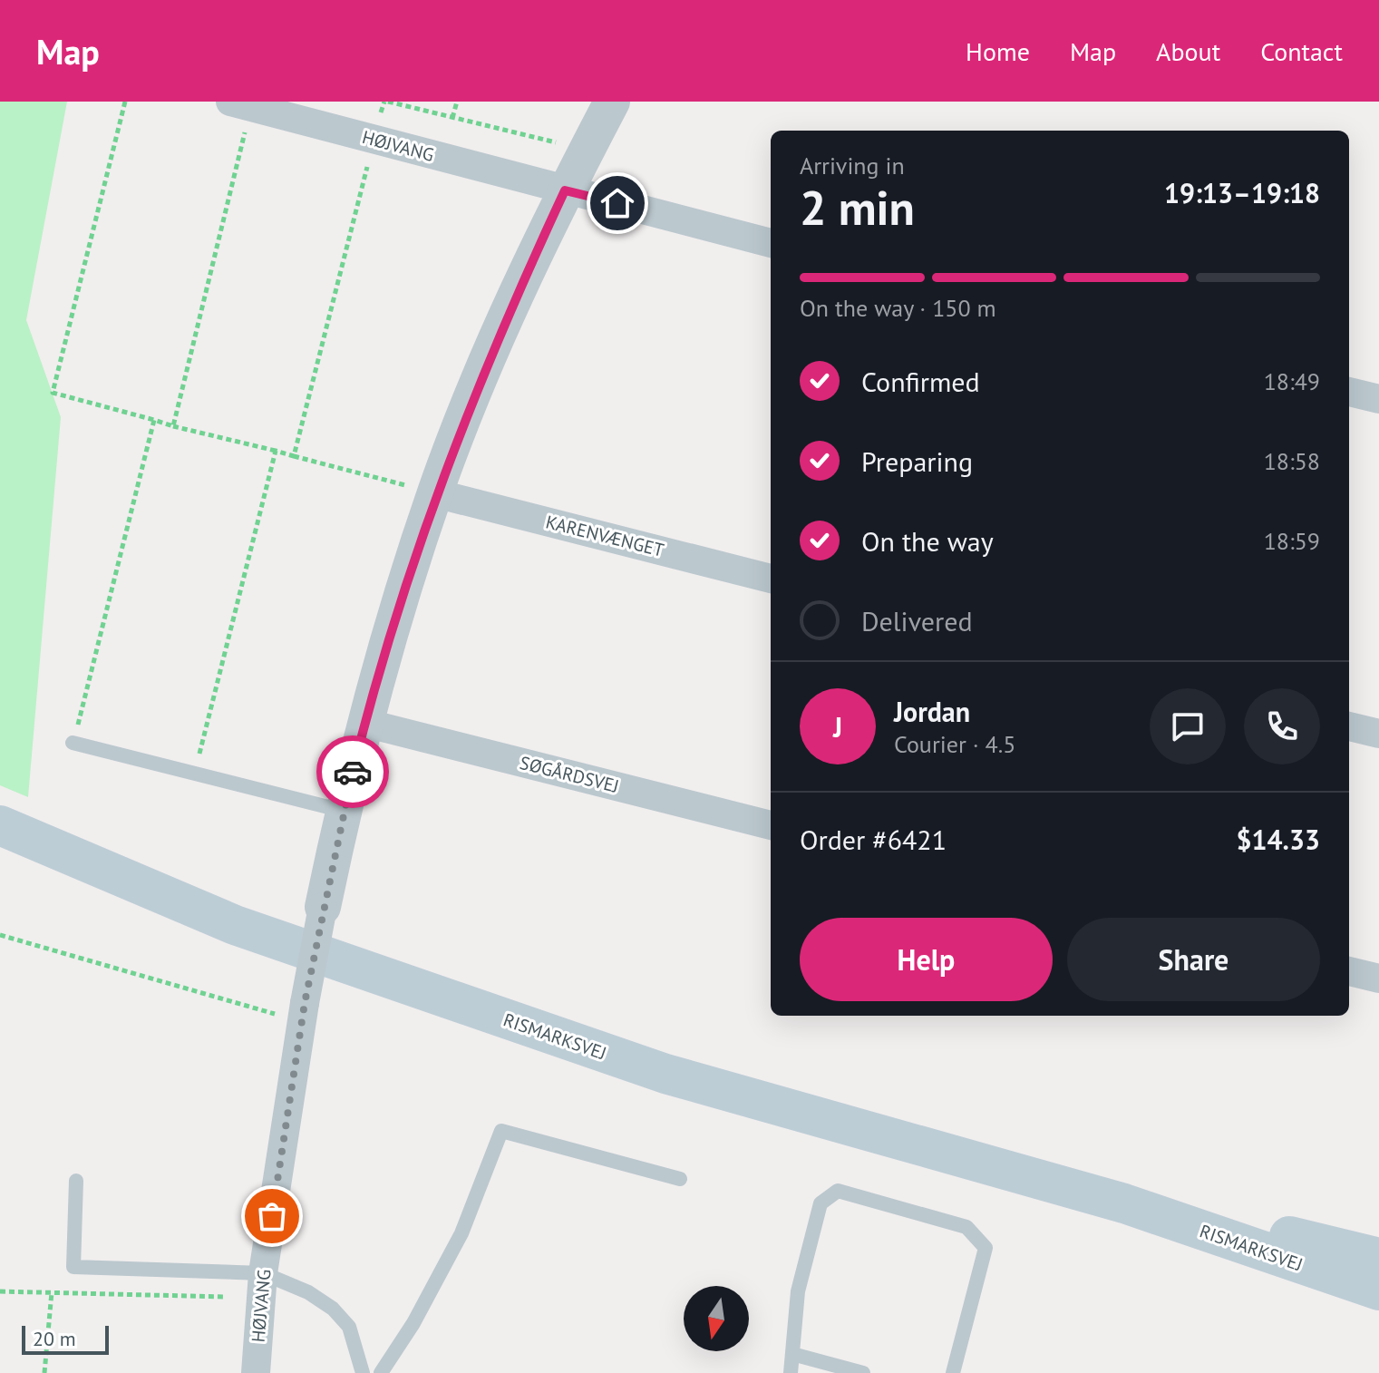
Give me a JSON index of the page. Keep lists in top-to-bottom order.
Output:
{
  "streets": {
    "main road": ["RISMARKSVEJ"],
    "street": ["HØJVANG", "KARENVÆNGET", "SØGÅRDSVEJ"]
  },
  "crossings": [
    ["HØJVANG", "KARENVÆNGET"],
    ["HØJVANG", "SØGÅRDSVEJ"]
  ],
  "scale_bar": "20 m",
  "north": "bottom",
  "page": {
    "header": "Map",
    "nav": [
      "Home",
      "Map",
      "About",
      "Contact"
    ],
    "heading": ["2 min", "Arriving in", "19:13–19:18"],
    "panel": [
      "Jordan",
      "Courier · 4.5",
      "Order #6421",
      "$14.33"
    ],
    "bar": "On the way · 150 m",
    "list": [
      ["Confirmed", "18:49"],
      ["Preparing", "18:58"],
      ["On the way", "18:59"],
      "Delivered"
    ],
    "round": "J",
    "buttons": ["Help", "Share"],
    "scale": "20 m"
  }
}
